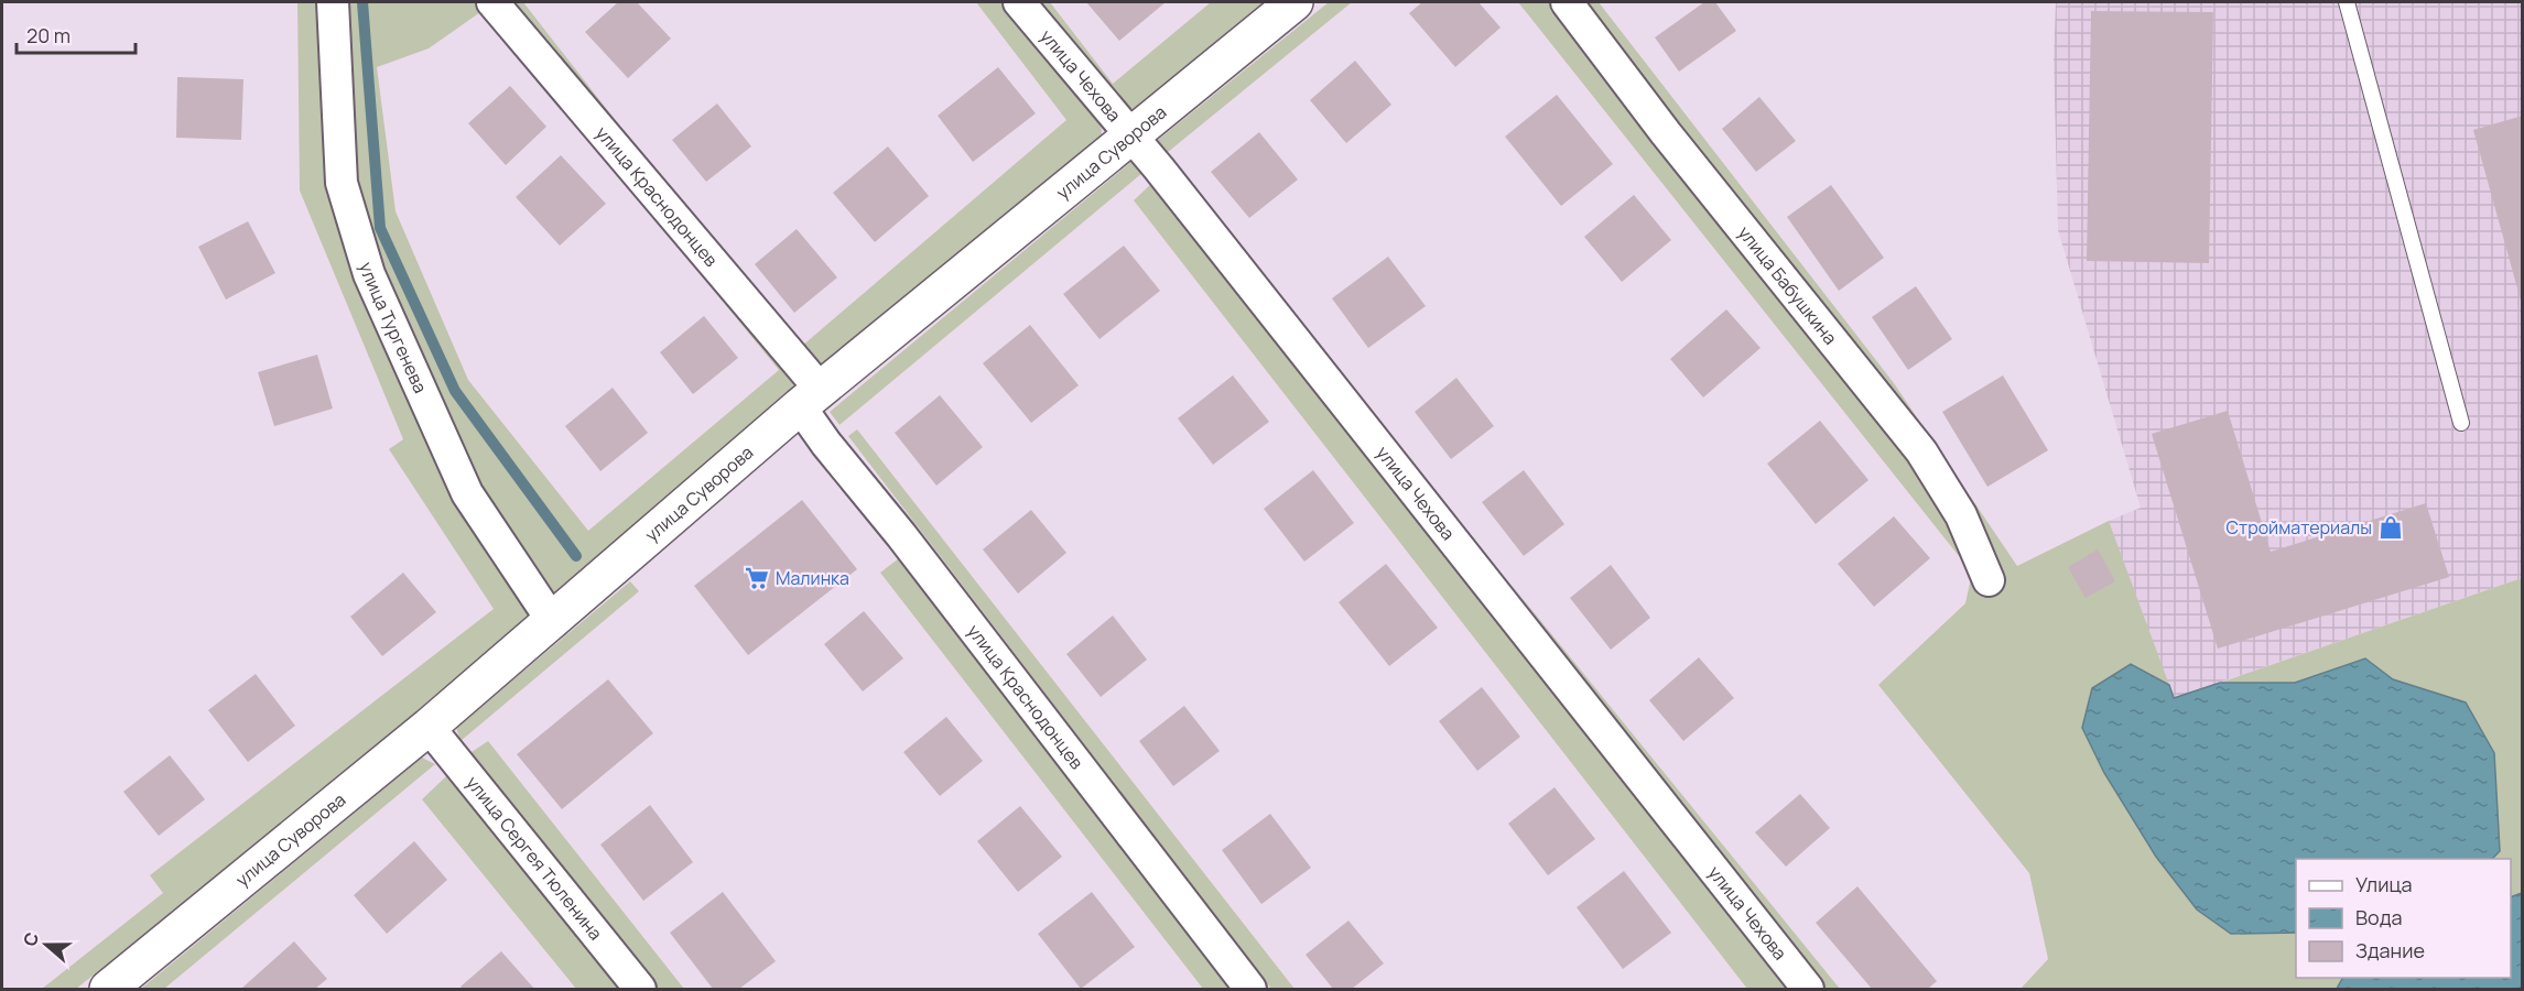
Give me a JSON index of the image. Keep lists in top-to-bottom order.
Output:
{
  "streets": {
    "main road": ["улица Суворова"],
    "street": [
      "улица Чехова",
      "улица Краснодонцев",
      "улица Бабушкина",
      "улица Тургенева",
      "улица Сергея Тюленина"
    ]
  },
  "crossings": [
    ["улица Чехова", "улица Суворова"],
    ["улица Суворова", "улица Краснодонцев"],
    ["улица Суворова", "улица Тургенева"],
    ["улица Суворова", "улица Сергея Тюленина"]
  ],
  "places": {
    "shop": ["Стройматериалы"],
    "supermarket": ["Малинка"]
  },
  "legend": ["Улица", "Вода", "Здание"],
  "scale_bar": "20 m",
  "north": "left"
}
